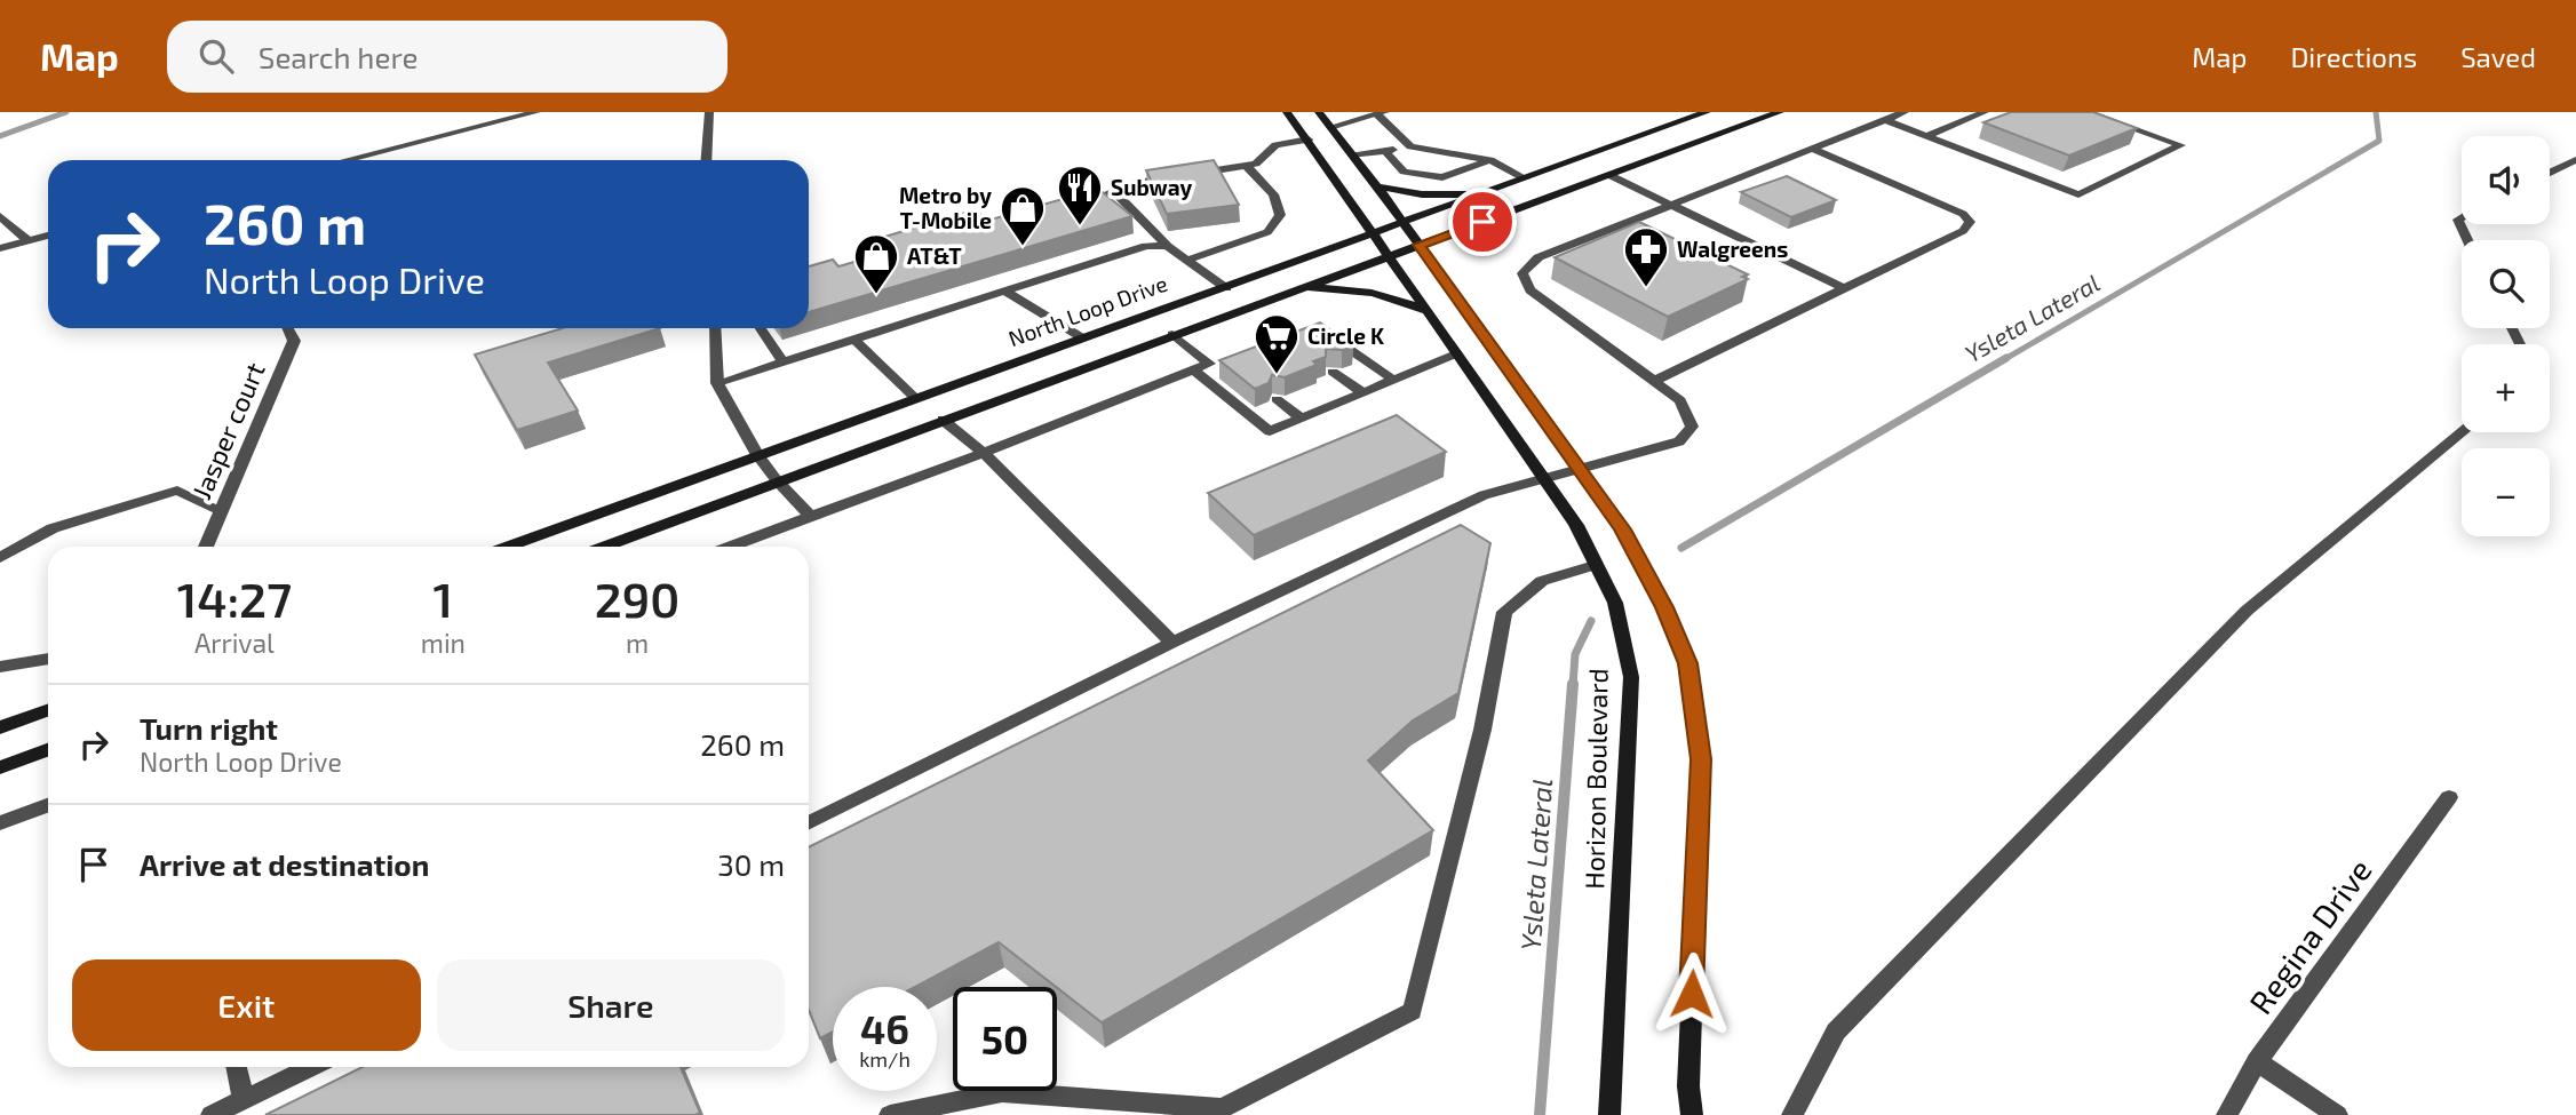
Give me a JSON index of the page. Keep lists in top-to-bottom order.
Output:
{
  "streets": {
    "main road": ["North Loop Drive", "Horizon Boulevard"],
    "street": ["Jasper court", "Regina Drive"]
  },
  "crossings": [
    ["North Loop Drive", "Horizon Boulevard"]
  ],
  "water": ["Ysleta Lateral"],
  "places": {
    "restaurant": ["Subway"],
    "shop": ["Metro by T-Mobile", "AT&T"],
    "pharmacy": ["Walgreens"],
    "supermarket": ["Circle K"]
  },
  "page": {
    "header": "Map",
    "search": "Search here",
    "nav": ["Map", "Directions", "Saved"],
    "map_buttons": ["+", "−"],
    "turn": ["260 m", "North Loop Drive"],
    "eta": [
      "14:27",
      "Arrival",
      "1",
      "min",
      "290",
      "m"
    ],
    "list": [
      {
        "name": "Turn right",
        "note": "North Loop Drive",
        "value": "260 m"
      },
      {
        "name": "Arrive at destination",
        "value": "30 m"
      }
    ],
    "buttons": ["Exit", "Share"],
    "speed": "46 km/h",
    "limit": "50"
  }
}
